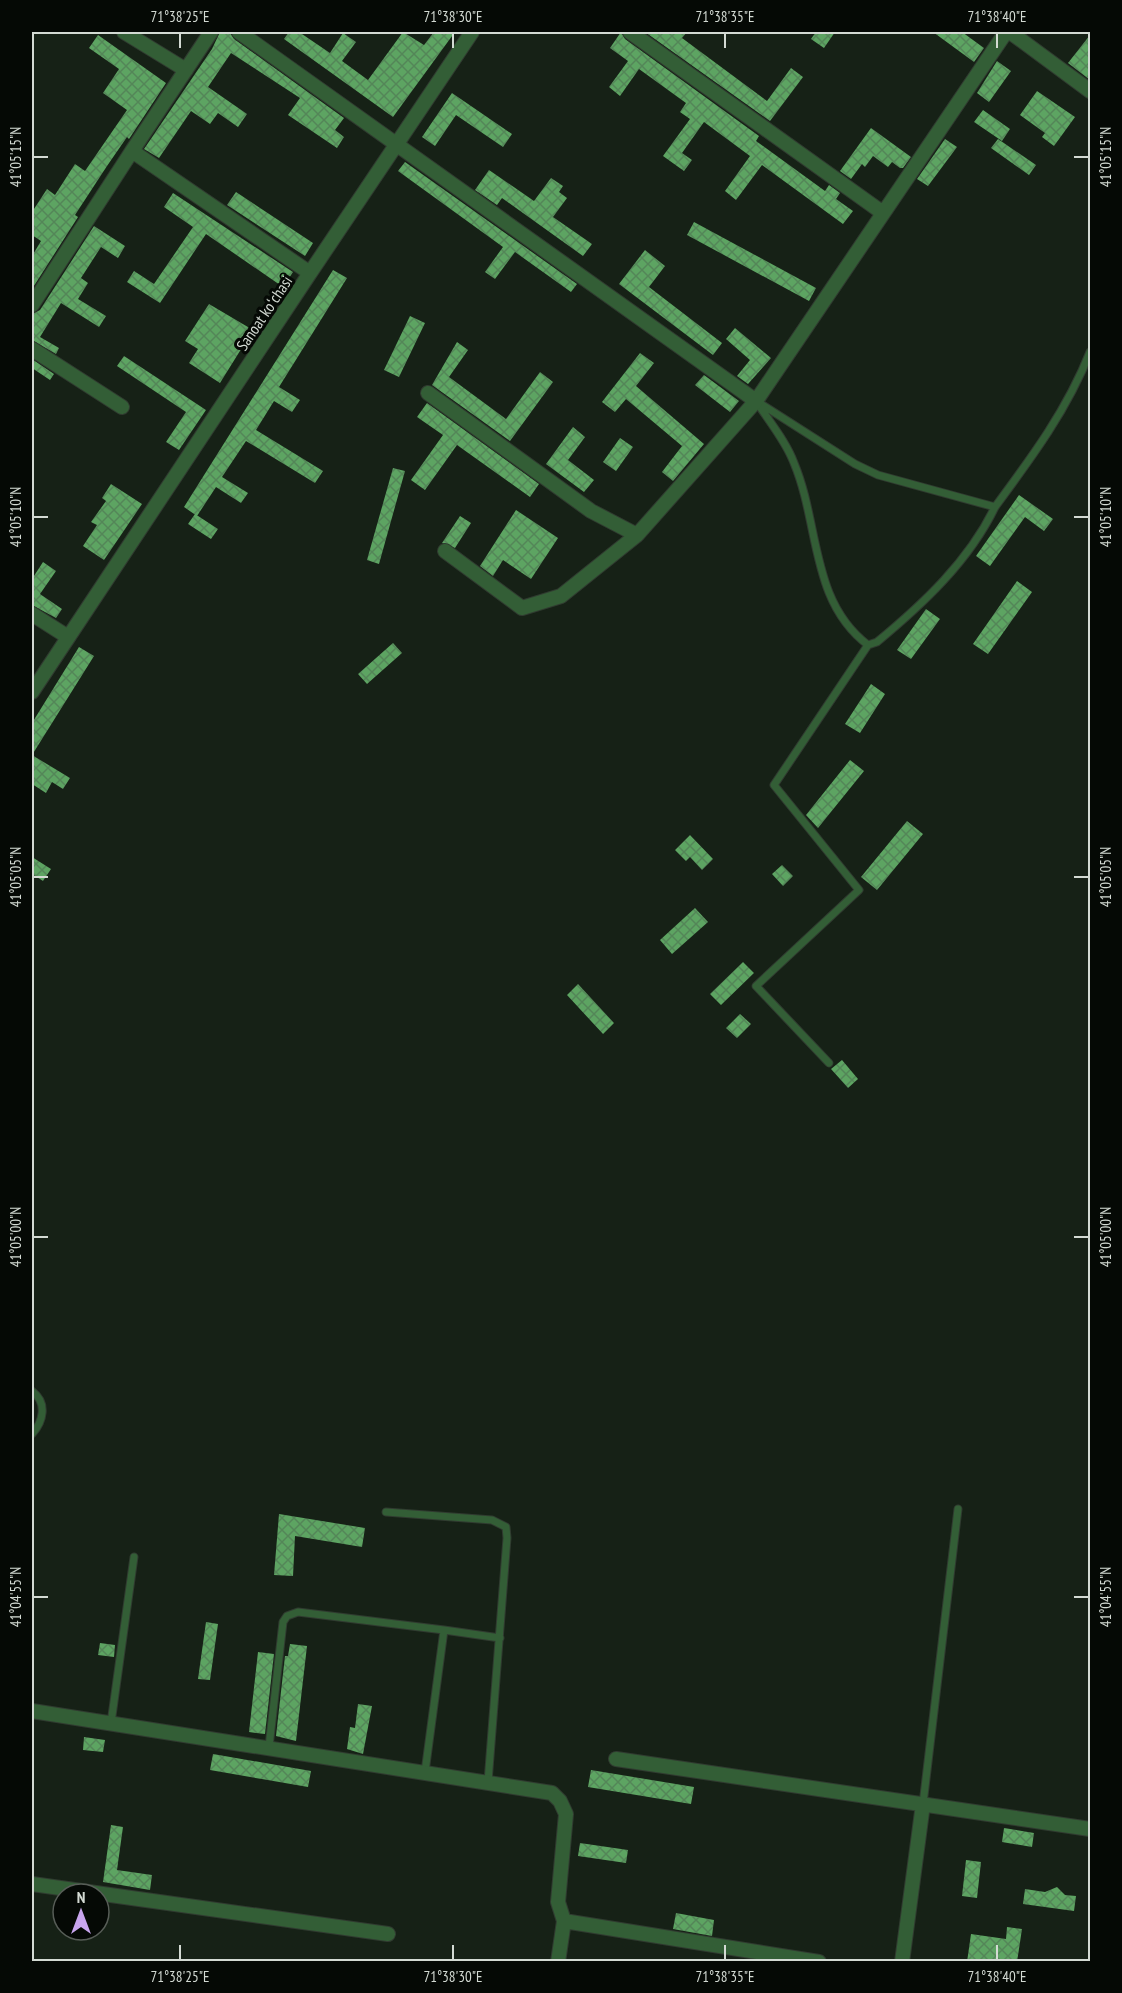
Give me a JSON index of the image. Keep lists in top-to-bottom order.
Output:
{
  "streets": {
    "street": ["Sanoat koʻchasi"]
  },
  "north": "top",
  "coordinates": [
    "71°38'25\"E",
    "71°38'30\"E",
    "71°38'35\"E",
    "71°38'40\"E",
    "41°05'15\"N",
    "41°05'10\"N",
    "41°05'05\"N",
    "41°05'00\"N",
    "41°04'55\"N"
  ]
}
